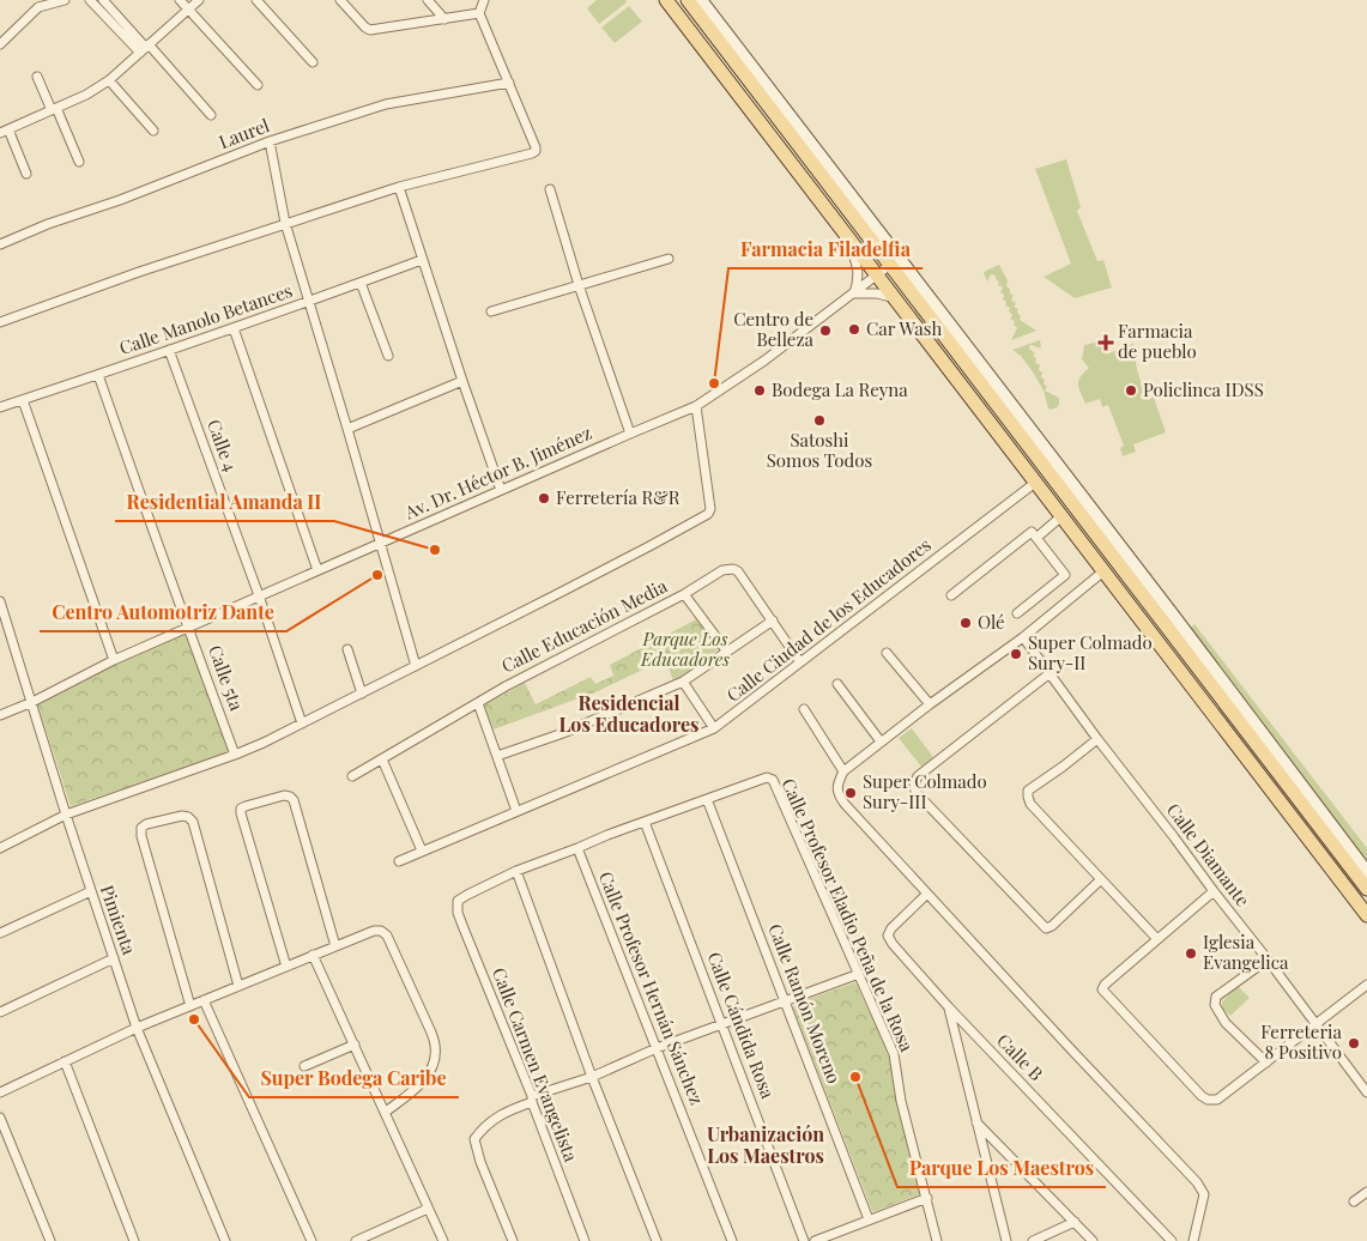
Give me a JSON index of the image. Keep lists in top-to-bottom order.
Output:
{
  "streets": {
    "street": [
      "Laurel",
      "Calle Manolo Betances",
      "Calle 4",
      "Av. Dr. Héctor B. Jiménez",
      "Calle Ciudad de los Educadores",
      "Calle Educación Media",
      "Calle 5ta",
      "Calle Diamante",
      "Calle Profesor Eladio Peña de la Rosa",
      "Pimienta",
      "Calle Profesor Hernán Sánchez",
      "Calle Ramón Moreno",
      "Calle Cándida Rosa",
      "Calle B",
      "Calle Carmen Evangelista"
    ]
  },
  "crossings": [
    ["Calle Manolo Betances", "Calle 4"],
    ["Calle Manolo Betances", "Calle 5ta"],
    ["Calle 4", "Av. Dr. Héctor B. Jiménez"],
    ["Av. Dr. Héctor B. Jiménez", "Calle 5ta"],
    ["Av. Dr. Héctor B. Jiménez", "Pimienta"],
    ["Calle Ciudad de los Educadores", "Calle Educación Media"],
    ["Calle Profesor Eladio Peña de la Rosa", "Calle Ramón Moreno"]
  ],
  "districts": ["Residencial Los Educadores", "Urbanización Los Maestros"],
  "parks": ["Parque Los Educadores"],
  "places": {
    "other": [
      "Car Wash",
      "Centro de Belleza",
      "Farmacia Filadelfia",
      "Bodega La Reyna",
      "Policlinca IDSS",
      "Satoshi Somos Todos",
      "Ferretería R&R",
      "Residential Amanda II",
      "Centro Automotriz Dante",
      "Olé",
      "Super Colmado Sury-II",
      "Super Colmado Sury-III",
      "Iglesia Evangelica",
      "Super Bodega Caribe",
      "Ferreteria 8 Positivo",
      "Parque Los Maestros"
    ],
    "health": ["Farmacia de pueblo"]
  }
}
